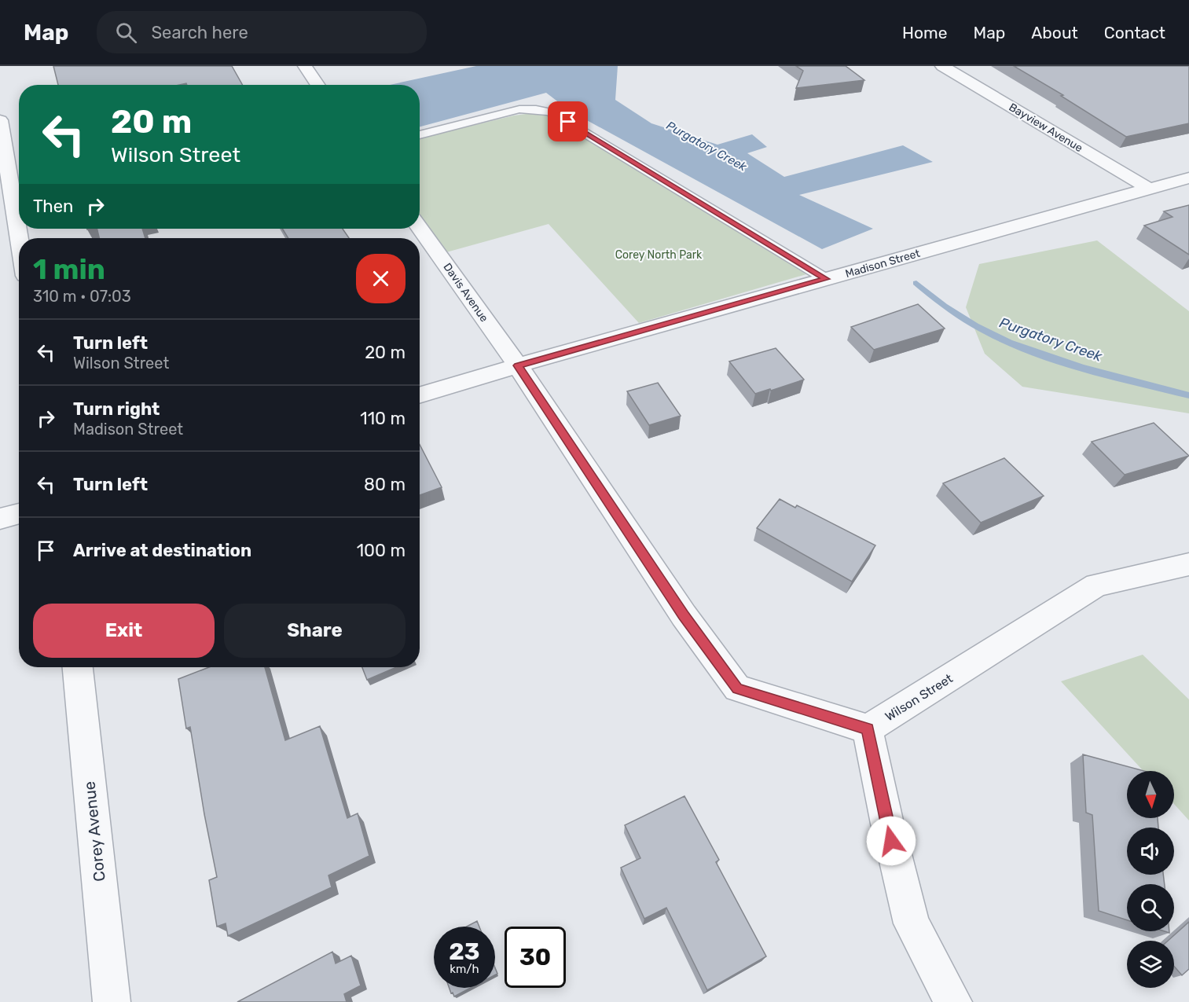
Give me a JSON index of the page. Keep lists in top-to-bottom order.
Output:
{
  "streets": {
    "street": [
      "Bayview Avenue",
      "Madison Street",
      "Davis Avenue",
      "Wilson Street",
      "Corey Avenue"
    ]
  },
  "crossings": [
    ["Bayview Avenue", "Madison Street"],
    ["Madison Street", "Davis Avenue"]
  ],
  "water": ["Purgatory Creek"],
  "parks": ["Corey North Park"],
  "north": "bottom",
  "page": {
    "header": "Map",
    "search": "Search here",
    "nav": [
      "Home",
      "Map",
      "About",
      "Contact"
    ],
    "turn": ["20 m", "Wilson Street"],
    "then": "Then",
    "heading": ["1 min", "310 m · 07:03"],
    "list": [
      {
        "name": "Turn left",
        "note": "Wilson Street",
        "value": "20 m"
      },
      {
        "name": "Turn right",
        "note": "Madison Street",
        "value": "110 m"
      },
      {
        "name": "Turn left",
        "value": "80 m"
      },
      {
        "name": "Arrive at destination",
        "value": "100 m"
      }
    ],
    "buttons": ["Exit", "Share"],
    "speed": "23 km/h",
    "limit": "30"
  }
}
